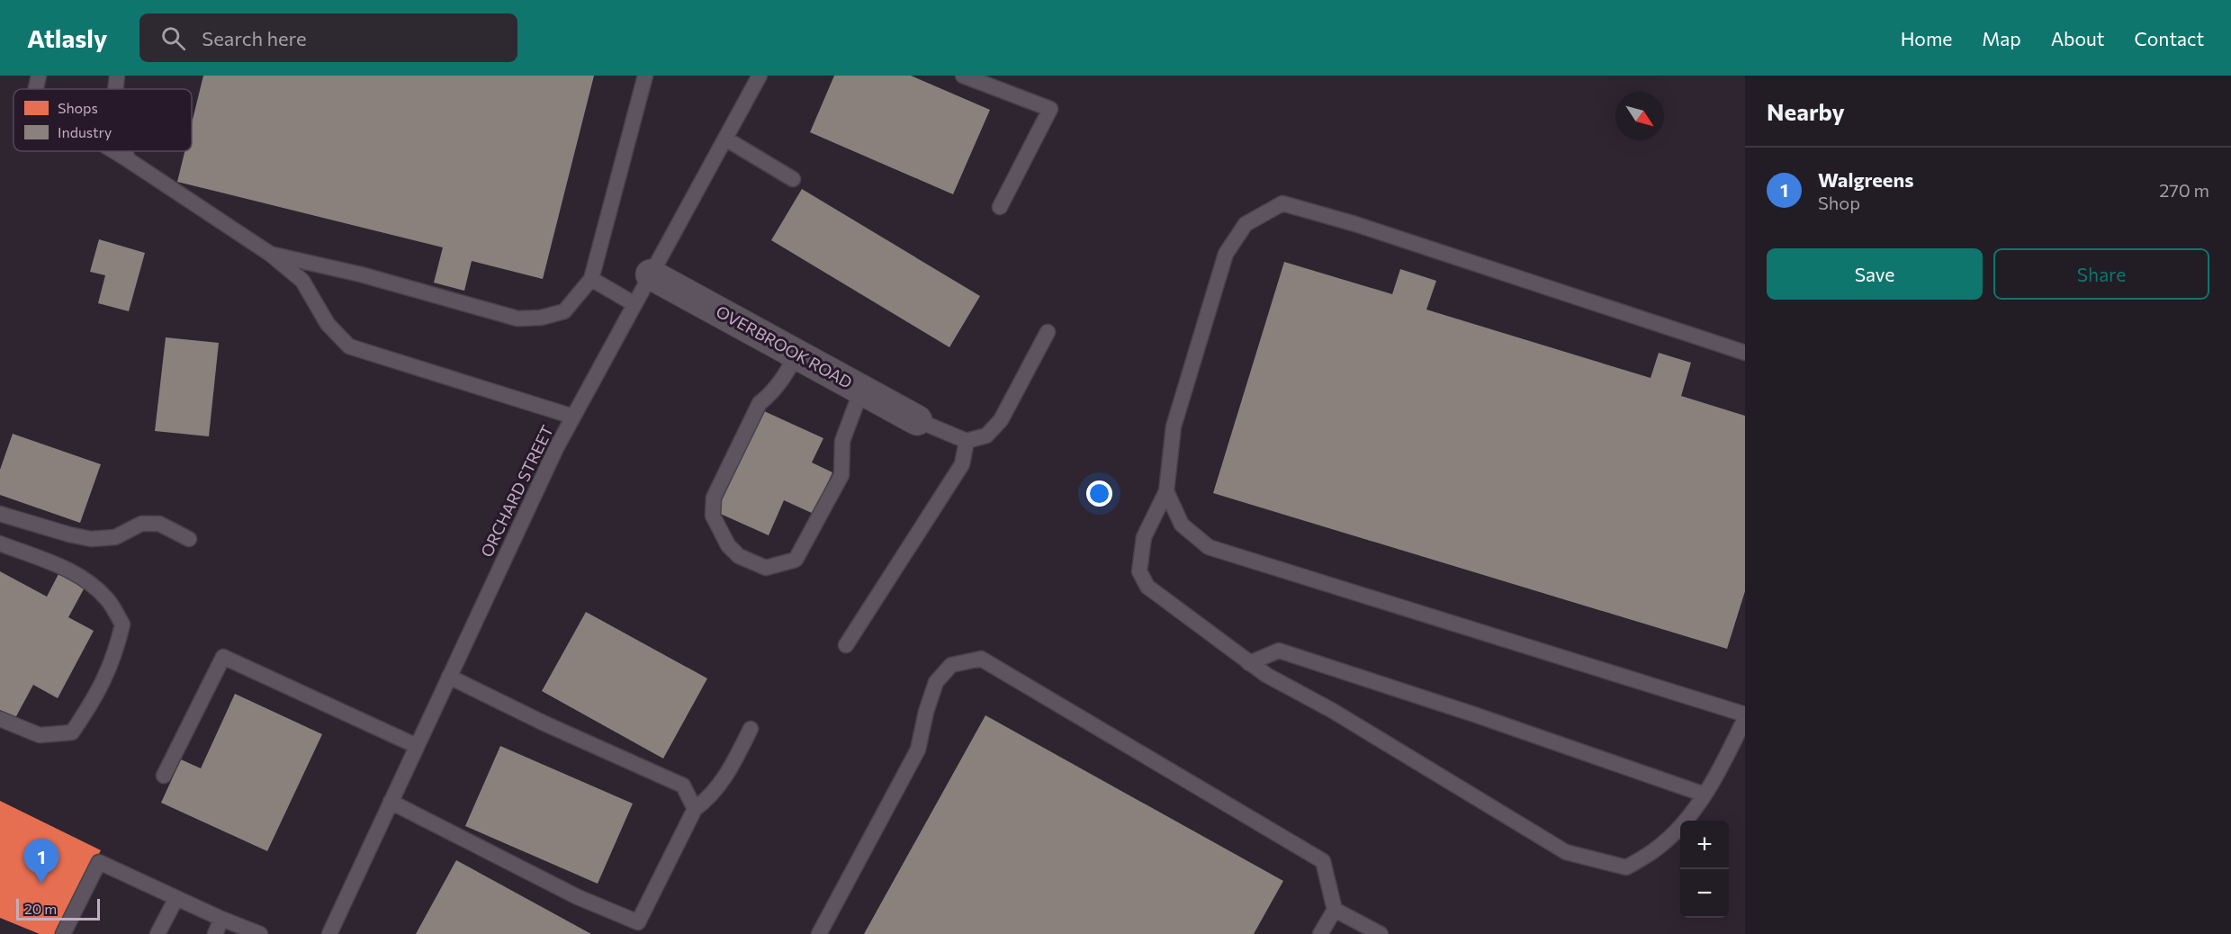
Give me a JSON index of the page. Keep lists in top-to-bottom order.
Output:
{
  "streets": {
    "street": ["OVERBROOK ROAD"],
    "lane": ["ORCHARD STREET"]
  },
  "crossings": [
    ["OVERBROOK ROAD", "ORCHARD STREET"]
  ],
  "legend": ["Shops", "Industry"],
  "scale_bar": "20 m",
  "north": "bottom right",
  "page": {
    "header": "Atlasly",
    "search": "Search here",
    "nav": [
      "Home",
      "Map",
      "About",
      "Contact"
    ],
    "heading": "Nearby",
    "list": [
      {
        "mark": "1",
        "name": "Walgreens",
        "note": "Shop",
        "value": "270 m"
      }
    ],
    "buttons": ["Save", "Share"],
    "map_buttons": ["+", "−"],
    "pins": "1",
    "scale": "20 m"
  }
}
